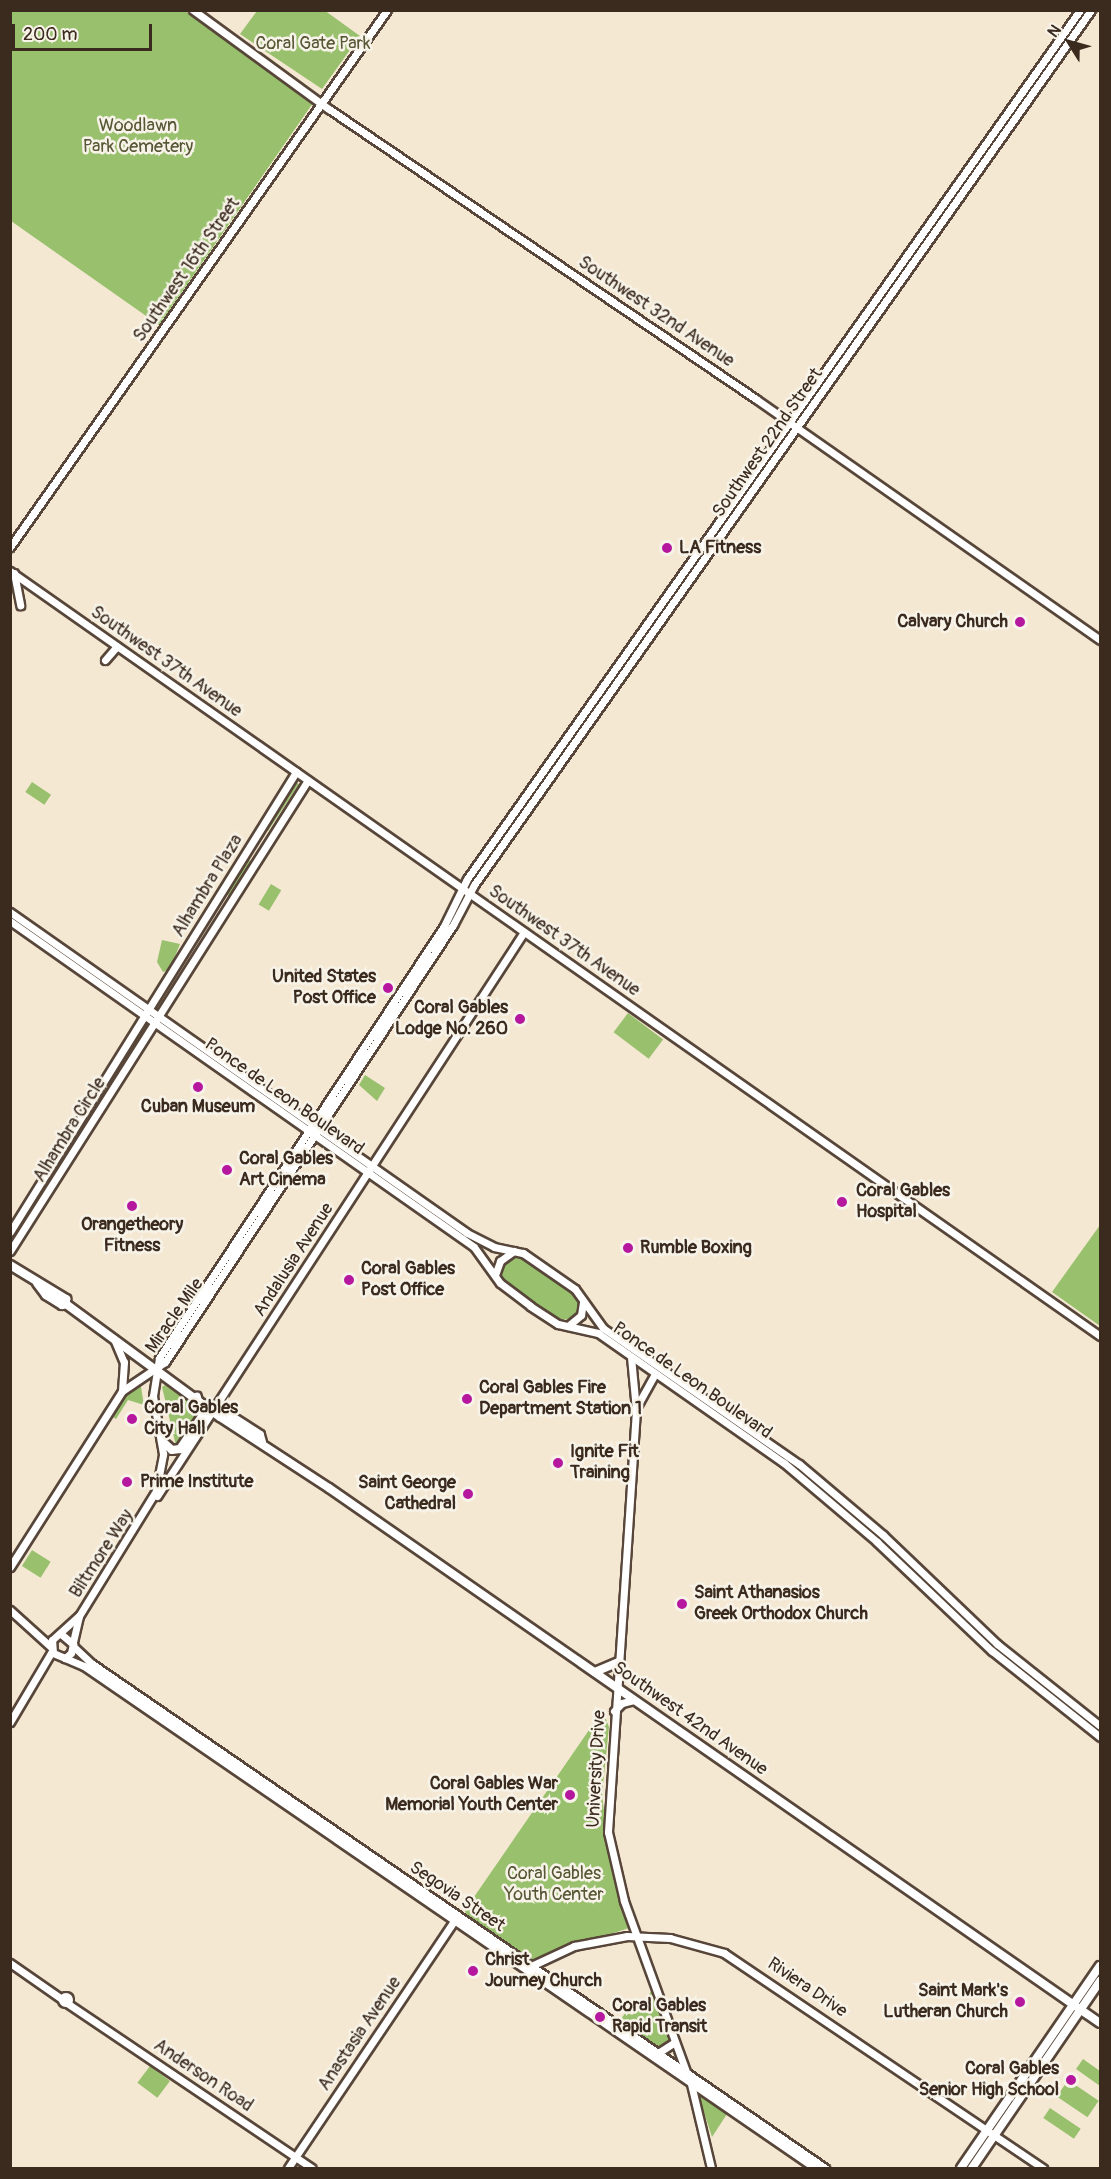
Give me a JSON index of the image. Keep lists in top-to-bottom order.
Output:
{
  "streets": {
    "main road": ["Southwest 42nd Avenue"],
    "street": [
      "Southwest 16th Street",
      "Southwest 32nd Avenue",
      "Southwest 22nd Street",
      "Southwest 37th Avenue",
      "Alhambra Plaza",
      "Ponce de Leon Boulevard",
      "Alhambra Circle",
      "Andalusia Avenue",
      "Miracle Mile",
      "Biltmore Way",
      "University Drive",
      "Segovia Street",
      "Riviera Drive",
      "Anastasia Avenue",
      "Anderson Road"
    ]
  },
  "crossings": [
    ["Southwest 16th Street", "Southwest 32nd Avenue"],
    ["Southwest 32nd Avenue", "Southwest 22nd Street"],
    ["Southwest 22nd Street", "Southwest 37th Avenue"],
    ["Southwest 22nd Street", "Miracle Mile"],
    ["Southwest 37th Avenue", "Alhambra Plaza"],
    ["Southwest 37th Avenue", "Andalusia Avenue"],
    ["Southwest 37th Avenue", "Miracle Mile"],
    ["Alhambra Plaza", "Ponce de Leon Boulevard"],
    ["Alhambra Plaza", "Alhambra Circle"],
    ["Ponce de Leon Boulevard", "Alhambra Circle"],
    ["Ponce de Leon Boulevard", "Andalusia Avenue"],
    ["Ponce de Leon Boulevard", "Miracle Mile"],
    ["Ponce de Leon Boulevard", "University Drive"],
    ["Andalusia Avenue", "Biltmore Way"],
    ["Andalusia Avenue", "Southwest 42nd Avenue"],
    ["Miracle Mile", "Biltmore Way"],
    ["Miracle Mile", "Southwest 42nd Avenue"],
    ["Biltmore Way", "Southwest 42nd Avenue"],
    ["Biltmore Way", "Segovia Street"],
    ["Southwest 42nd Avenue", "University Drive"],
    ["University Drive", "Segovia Street"],
    ["University Drive", "Riviera Drive"],
    ["Segovia Street", "Riviera Drive"],
    ["Segovia Street", "Anastasia Avenue"],
    ["Anastasia Avenue", "Anderson Road"]
  ],
  "parks": ["Coral Gate Park", "Woodlawn Park Cemetery", "Coral Gables Youth Center"],
  "places": [
    "LA Fitness",
    "Calvary Church",
    "United States Post Office",
    "Coral Gables Lodge No. 260",
    "Cuban Museum",
    "Coral Gables Art Cinema",
    "Coral Gables Hospital",
    "Orangetheory Fitness",
    "Rumble Boxing",
    "Coral Gables Post Office",
    "Coral Gables Fire Department Station 1",
    "Coral Gables City Hall",
    "Ignite Fit Training",
    "Prime Institute",
    "Saint George Cathedral",
    "Saint Athanasios Greek Orthodox Church",
    "Coral Gables War Memorial Youth Center",
    "Christ Journey Church",
    "Saint Mark's Lutheran Church",
    "Coral Gables Rapid Transit",
    "Coral Gables Senior High School"
  ],
  "scale_bar": "200 m",
  "north": "top left"
}
